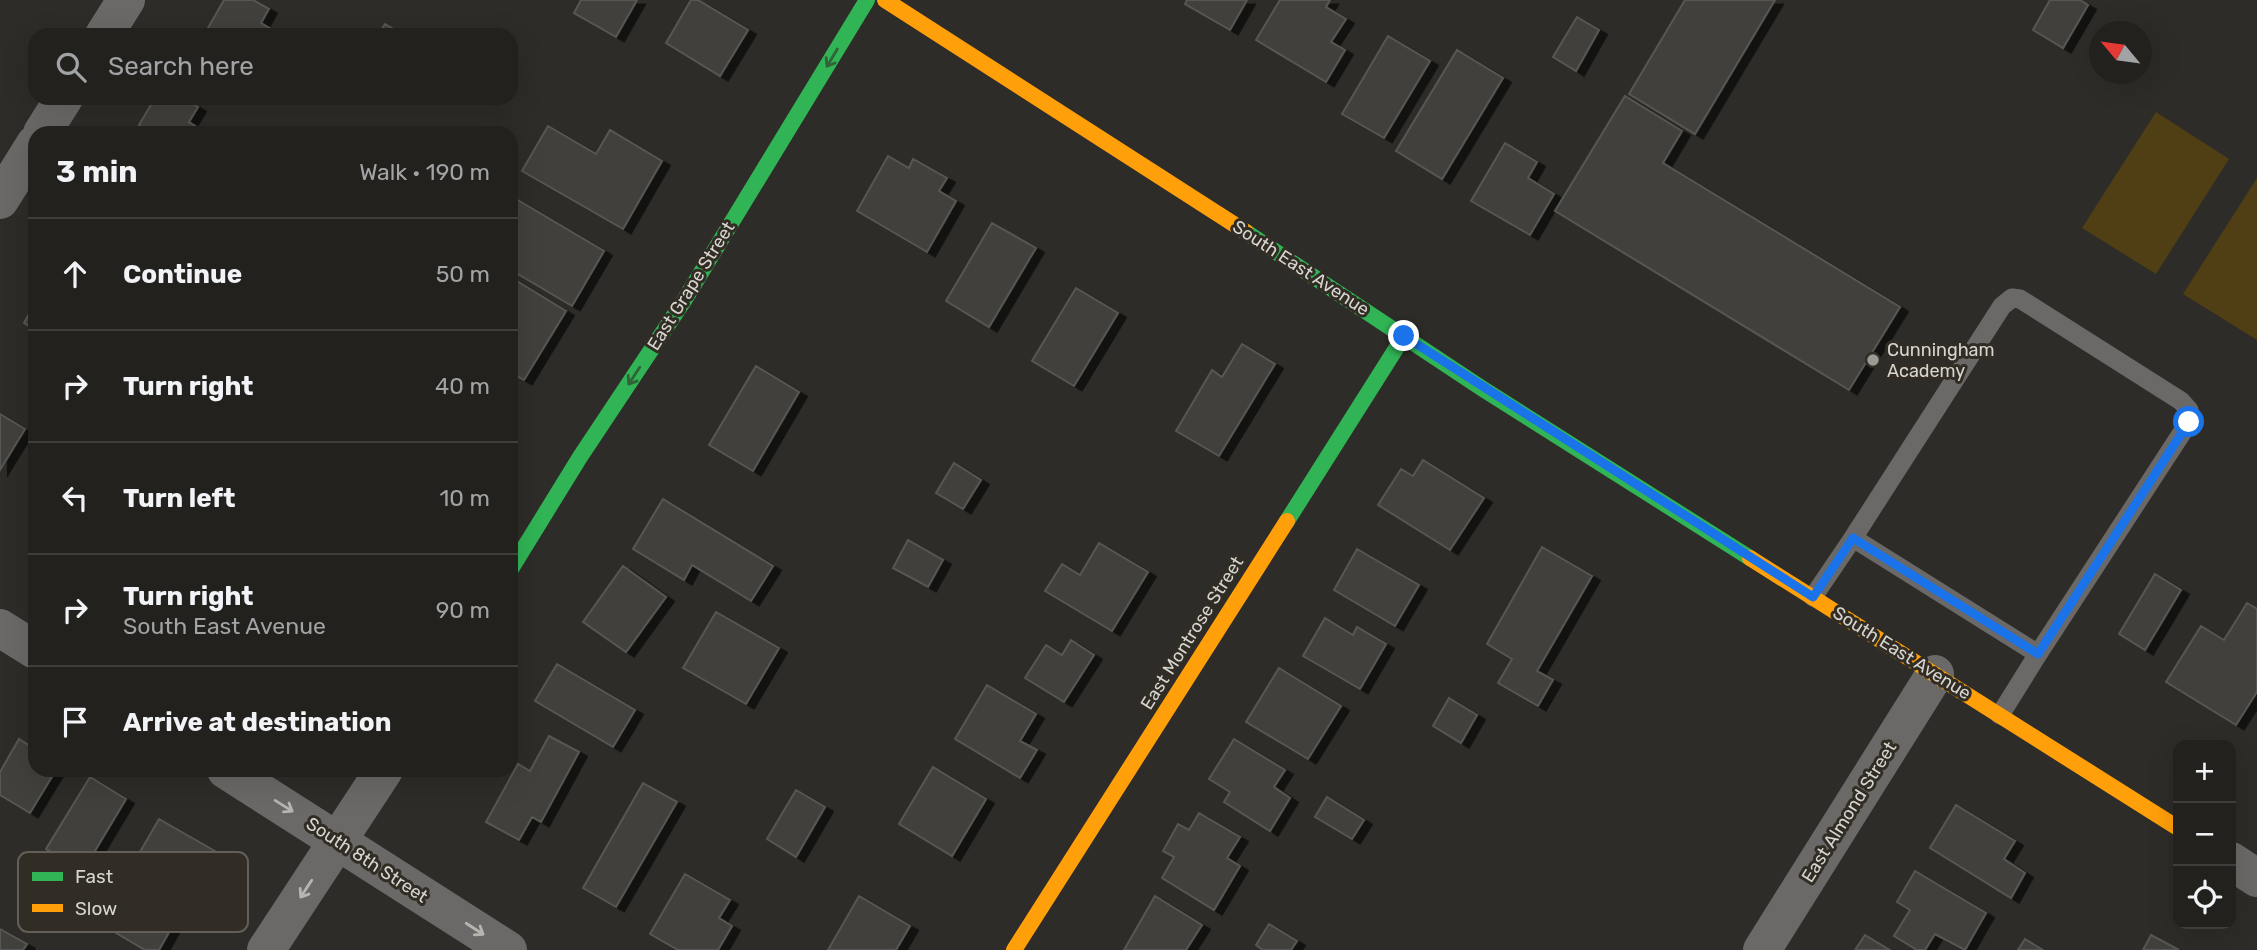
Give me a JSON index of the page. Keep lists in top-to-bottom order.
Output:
{
  "streets": {
    "street": [
      "South East Avenue",
      "East Grape Street",
      "East Montrose Street",
      "East Almond Street",
      "South 8th Street"
    ]
  },
  "crossings": [
    ["South East Avenue", "East Montrose Street"],
    ["South East Avenue", "East Almond Street"]
  ],
  "one_way": ["East Grape Street", "South 8th Street"],
  "places": ["Cunningham Academy"],
  "legend": ["Fast", "Slow"],
  "north": "top left",
  "page": {
    "search": "Search here",
    "heading": ["3 min", "Walk · 190 m"],
    "list": [
      ["Continue", "50 m"],
      ["Turn right", "40 m"],
      ["Turn left", "10 m"],
      ["Turn right", "South East Avenue", "90 m"],
      "Arrive at destination"
    ],
    "map_buttons": ["+", "−"]
  }
}
